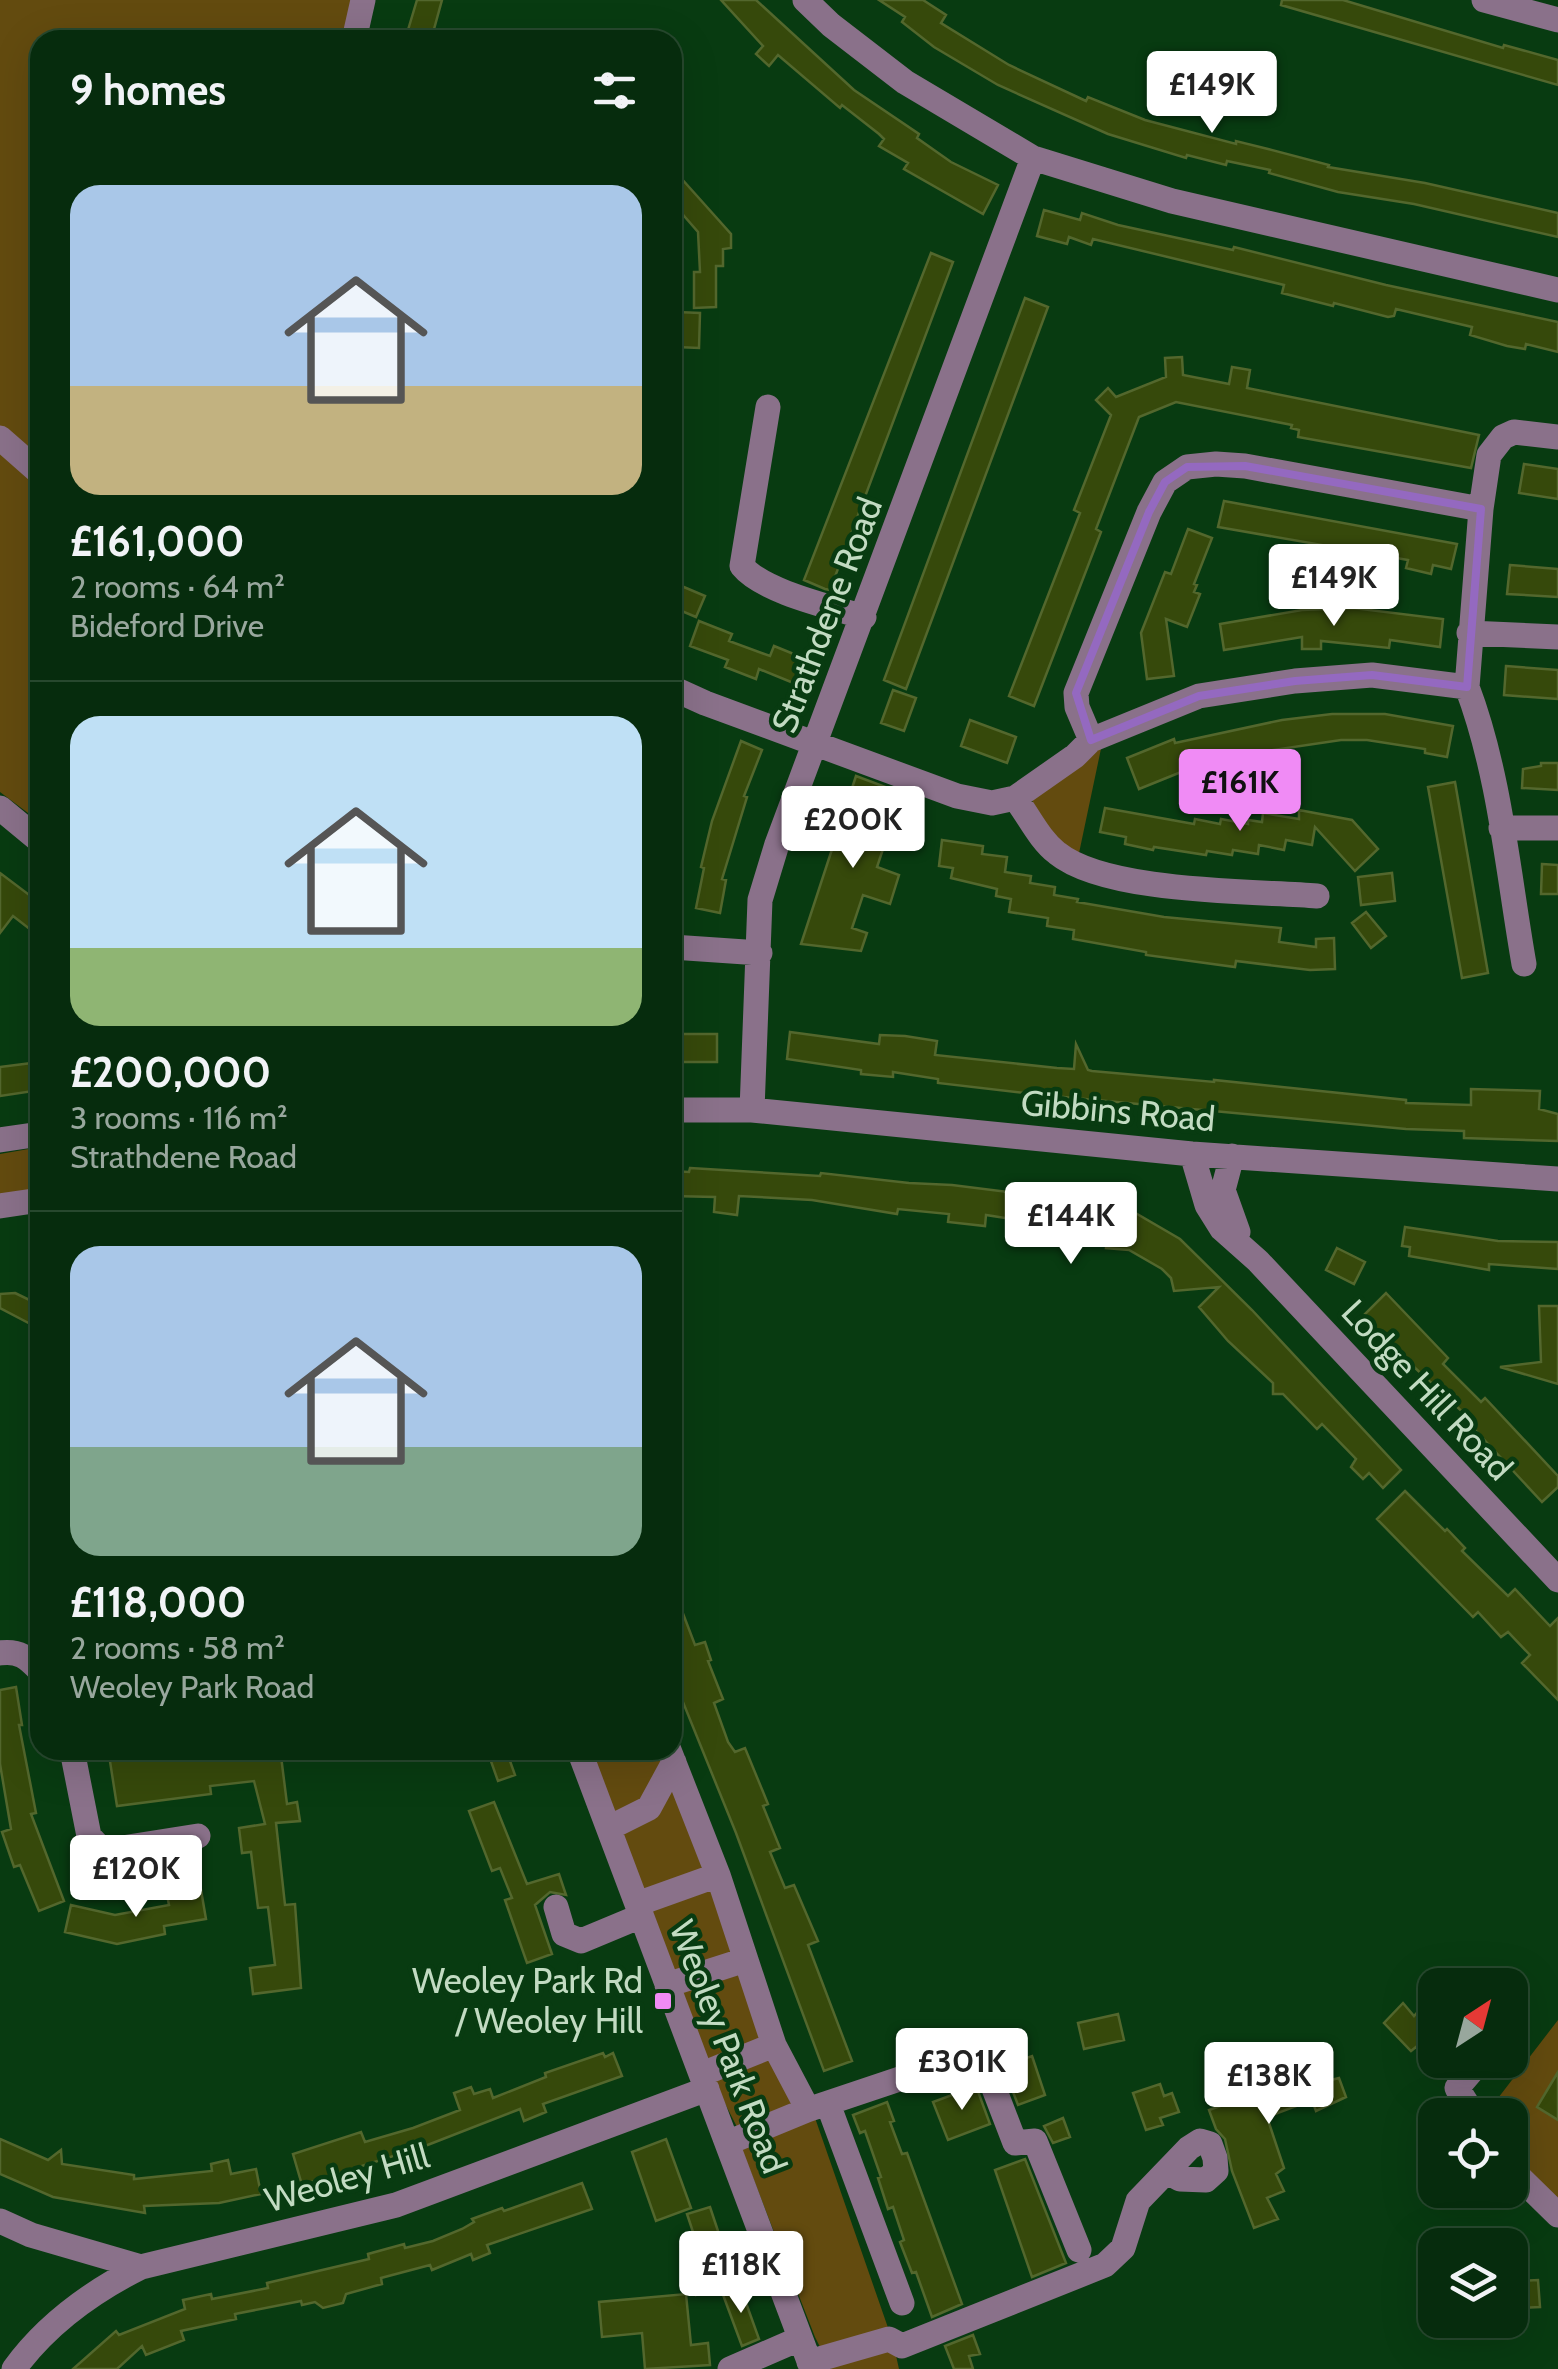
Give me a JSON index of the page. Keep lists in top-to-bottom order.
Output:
{
  "streets": {
    "street": [
      "Strathdene Road",
      "Gibbins Road",
      "Lodge Hill Road",
      "Weoley Park Road",
      "Weoley Hill"
    ]
  },
  "crossings": [
    ["Strathdene Road", "Gibbins Road"],
    ["Gibbins Road", "Lodge Hill Road"],
    ["Weoley Park Road", "Weoley Hill"]
  ],
  "places": {
    "transit": ["Weoley Park Rd / Weoley Hill"]
  },
  "north": "top right",
  "page": {
    "heading": "9 homes",
    "price": [
      "£149K",
      "£149K",
      "£161K",
      "£200K",
      "£144K",
      "£120K",
      "£301K",
      "£138K",
      "£118K"
    ],
    "list": [
      {
        "name": "£161,000",
        "note": "2 rooms · 64 m² · Bideford Drive"
      },
      {
        "name": "£200,000",
        "note": "3 rooms · 116 m² · Strathdene Road"
      },
      {
        "name": "£118,000",
        "note": "2 rooms · 58 m² · Weoley Park Road"
      }
    ]
  }
}
